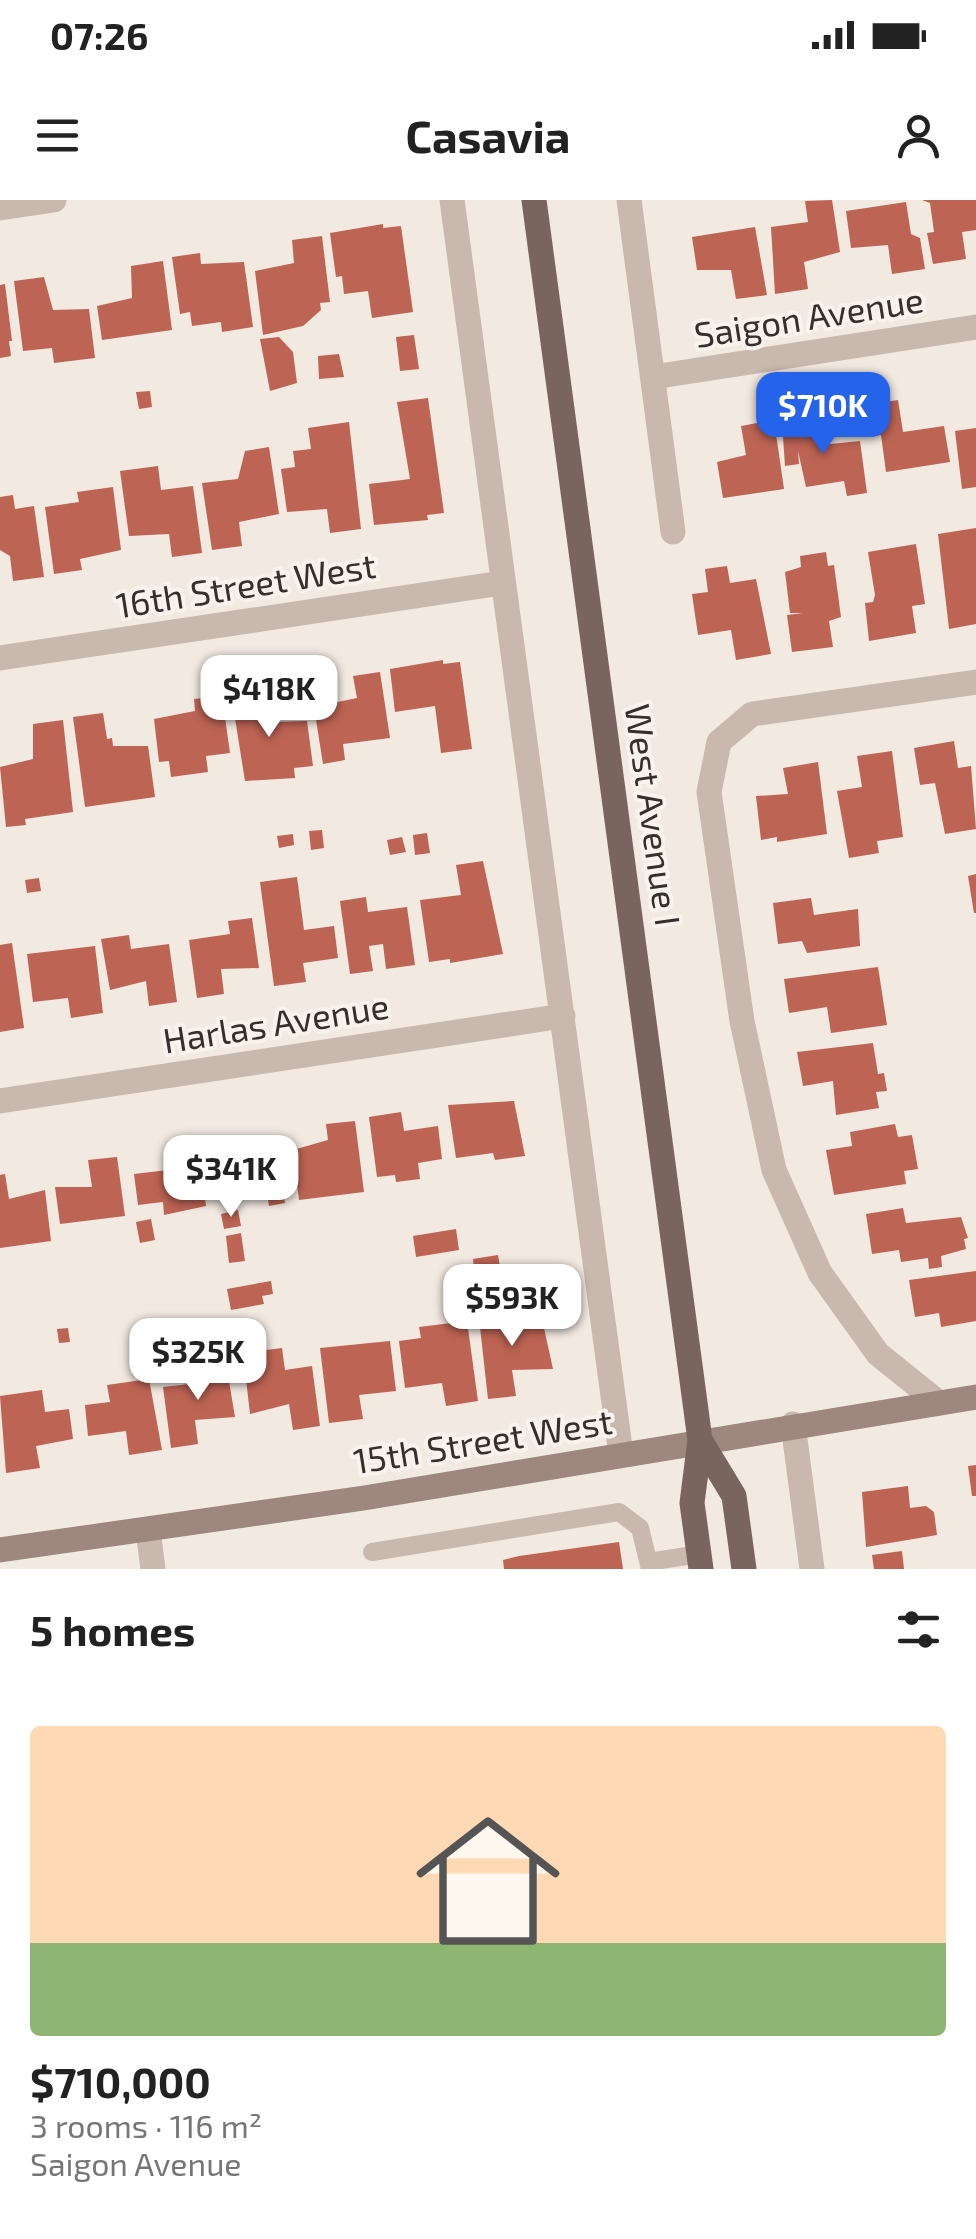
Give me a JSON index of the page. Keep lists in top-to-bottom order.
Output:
{
  "streets": {
    "main road": ["West Avenue I"],
    "street": [
      "Saigon Avenue",
      "16th Street West",
      "Harlas Avenue",
      "15th Street West"
    ]
  },
  "crossings": [
    ["West Avenue I", "15th Street West"]
  ],
  "page": {
    "status": "07:26",
    "header": "Casavia",
    "price": [
      "$710K",
      "$418K",
      "$341K",
      "$593K",
      "$325K"
    ],
    "heading": "5 homes",
    "list": [
      {
        "name": "$710,000",
        "note": "3 rooms · 116 m² · Saigon Avenue"
      }
    ]
  }
}
